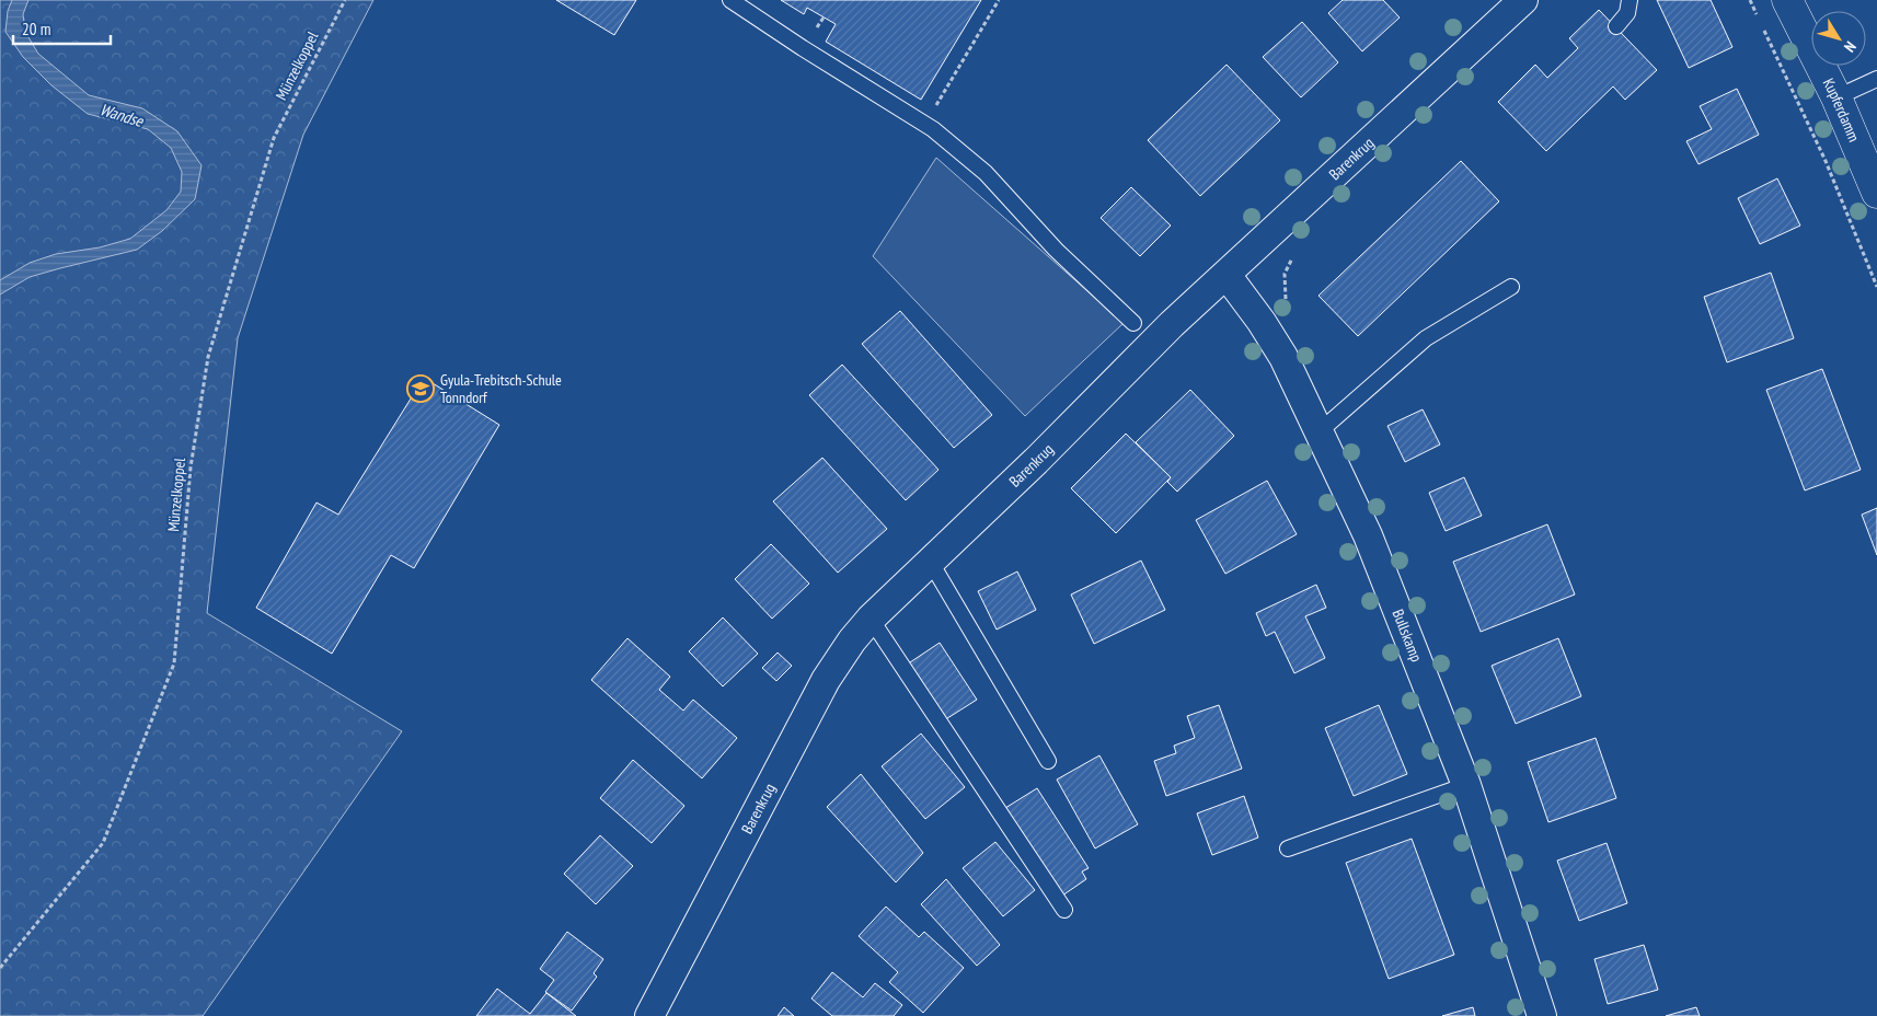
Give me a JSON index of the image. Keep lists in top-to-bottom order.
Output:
{
  "streets": {
    "street": ["Kupferdamm", "Barenkrug", "Bullskamp"],
    "path": ["Münzelkoppel"]
  },
  "crossings": [
    ["Barenkrug", "Bullskamp"]
  ],
  "water": ["Wandse"],
  "places": {
    "school or university": ["Gyula-Trebitsch-Schule Tonndorf"]
  },
  "scale_bar": "20 m",
  "north": "bottom right"
}
